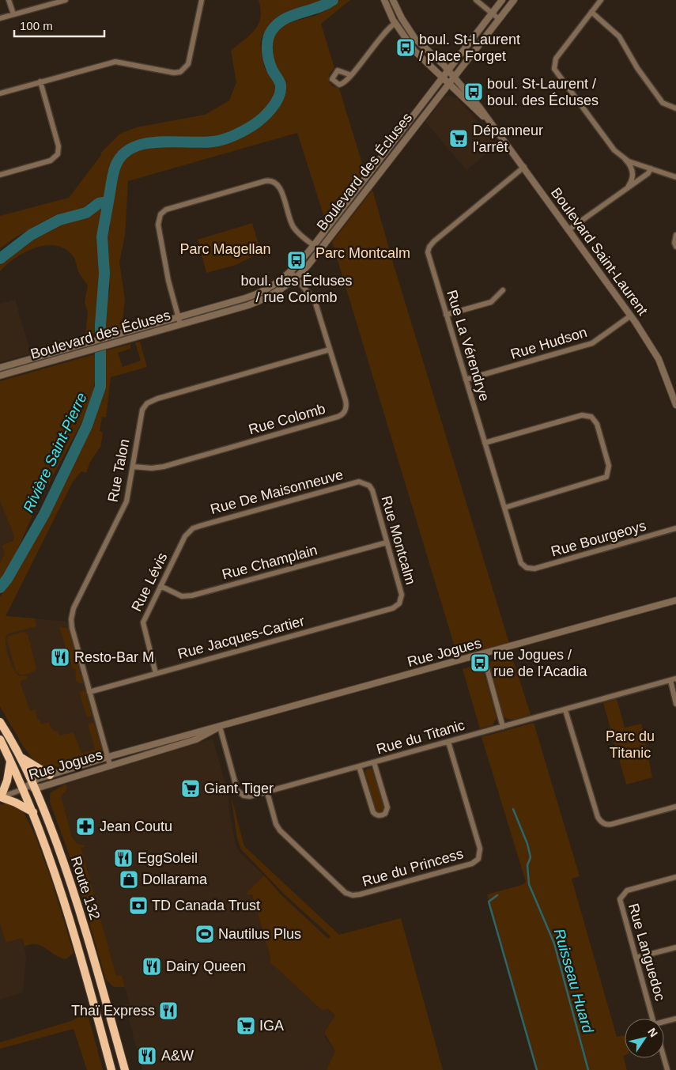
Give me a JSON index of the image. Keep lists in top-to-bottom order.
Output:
{
  "streets": {
    "highway": ["Route 132"],
    "street": [
      "Boulevard des Écluses",
      "Boulevard Saint-Laurent",
      "Rue Hudson",
      "Rue La Vérendrye",
      "Rue Colomb",
      "Rue Talon",
      "Rue De Maisonneuve",
      "Rue Bourgeoys",
      "Rue Montcalm",
      "Rue Champlain",
      "Rue Lévis",
      "Rue Jacques-Cartier",
      "Rue Jogues",
      "Rue du Titanic",
      "Rue du Princess",
      "Rue Languedoc"
    ]
  },
  "crossings": [
    ["Boulevard des Écluses", "Boulevard Saint-Laurent"],
    ["Boulevard des Écluses", "Rue Colomb"],
    ["Boulevard Saint-Laurent", "Rue Hudson"],
    ["Boulevard Saint-Laurent", "Rue La Vérendrye"],
    ["Rue Hudson", "Rue La Vérendrye"],
    ["Rue La Vérendrye", "Rue Bourgeoys"],
    ["Rue Colomb", "Rue Talon"],
    ["Rue Talon", "Rue Jacques-Cartier"],
    ["Rue Talon", "Rue Jogues"],
    ["Rue De Maisonneuve", "Rue Montcalm"],
    ["Rue De Maisonneuve", "Rue Lévis"],
    ["Rue Montcalm", "Rue Champlain"],
    ["Rue Montcalm", "Rue Jacques-Cartier"],
    ["Rue Champlain", "Rue Lévis"],
    ["Rue Lévis", "Rue Jacques-Cartier"],
    ["Rue Jogues", "Rue du Titanic"],
    ["Rue Jogues", "Route 132"],
    ["Rue du Titanic", "Rue du Princess"]
  ],
  "water": ["Rivière Saint-Pierre", "Ruisseau Huard"],
  "parks": ["Parc Magellan", "Parc Montcalm", "Parc du Titanic"],
  "places": {
    "bus stop": [
      "boul. St-Laurent / place Forget",
      "boul. St-Laurent / boul. des Écluses",
      "boul. des Écluses / rue Colomb",
      "rue Jogues / rue de l'Acadia"
    ],
    "supermarket": ["Dépanneur l'arrêt", "Giant Tiger", "IGA"],
    "restaurant": [
      "Resto-Bar M",
      "EggSoleil",
      "Dairy Queen",
      "Thaï Express",
      "A&W"
    ],
    "pharmacy": ["Jean Coutu"],
    "shop": ["Dollarama"],
    "bank": ["TD Canada Trust"],
    "sports": ["Nautilus Plus"]
  },
  "scale_bar": "100 m",
  "north": "top right"
}
